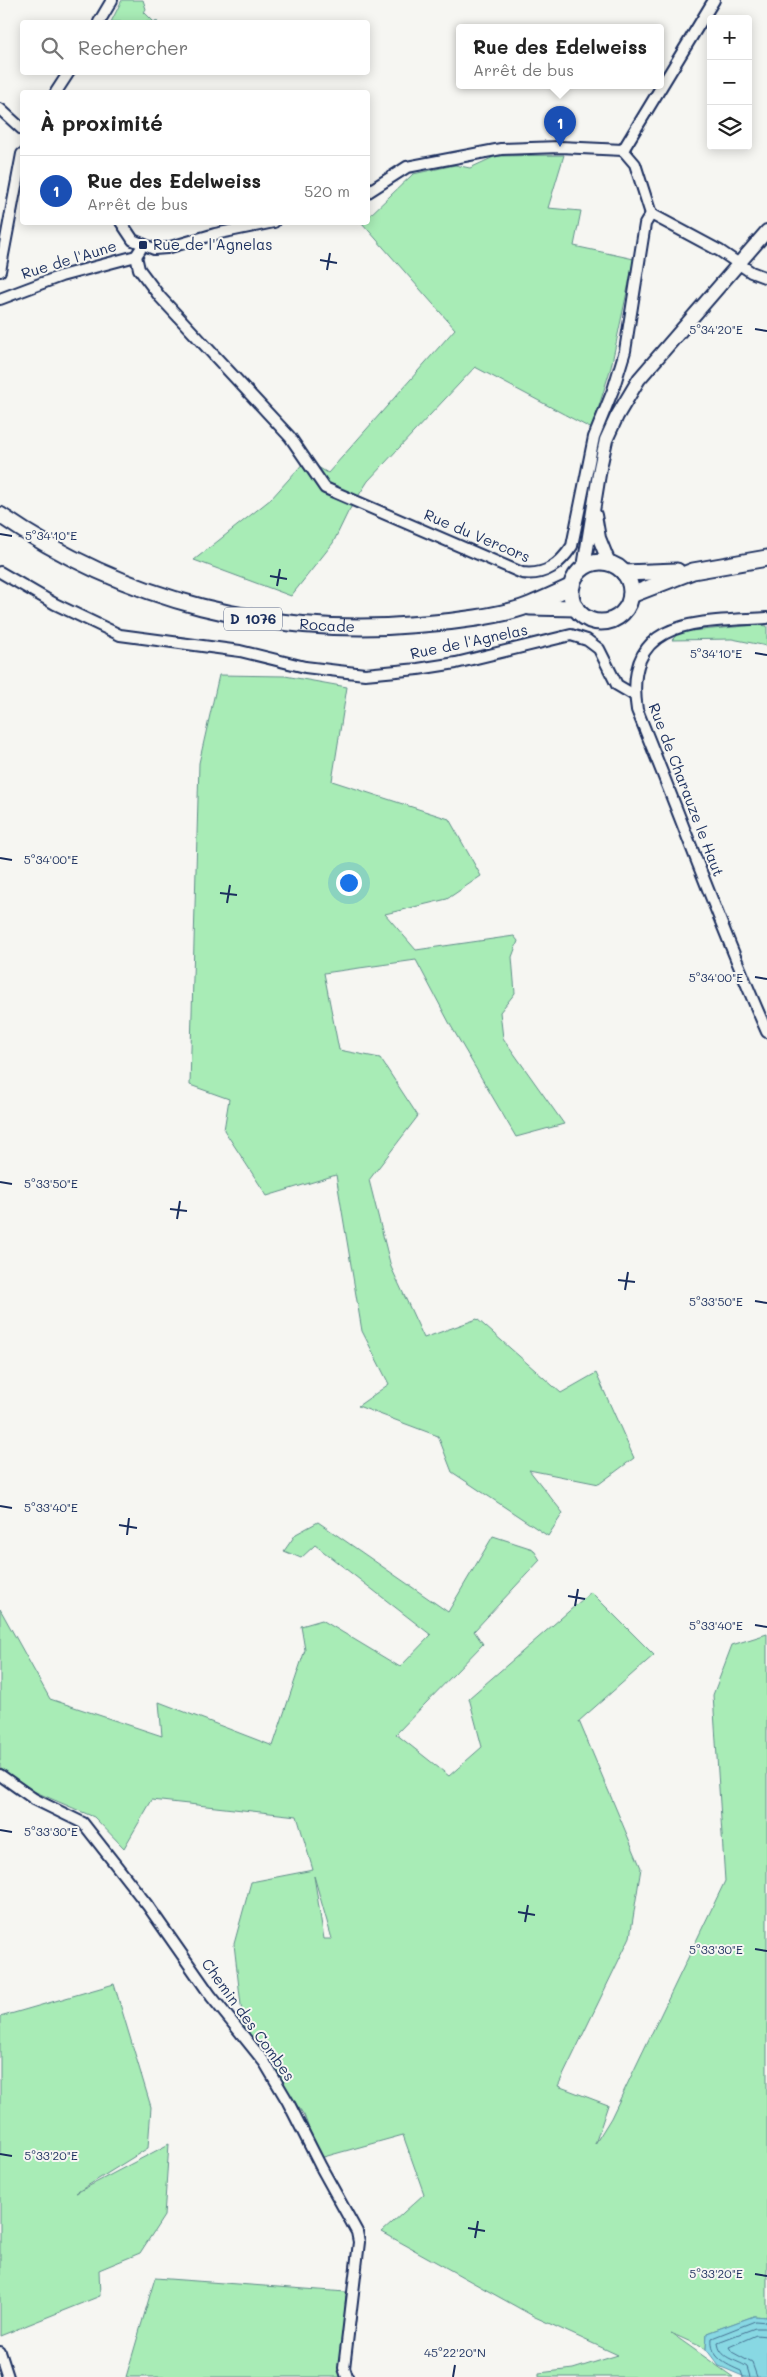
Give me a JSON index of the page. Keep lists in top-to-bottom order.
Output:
{
  "streets": {
    "main road": ["D 1076", "Rocade"],
    "street": [
      "Rue de l'Aune",
      "Rue du Vercors",
      "Rue de l'Agnelas",
      "Rue de Charauze le Haut",
      "Chemin des Combes"
    ]
  },
  "crossings": [
    ["Rue de l'Aune", "Rue du Vercors"],
    ["Rue de l'Agnelas", "Rue de Charauze le Haut"]
  ],
  "places": {
    "transit": ["Rue de l'Agnelas"]
  },
  "page": {
    "map_buttons": ["+", "−"],
    "search": "Rechercher",
    "popup": ["Rue des Edelweiss", "Arrêt de bus"],
    "heading": "À proximité",
    "pins": "1",
    "list": [
      {
        "mark": "1",
        "name": "Rue des Edelweiss",
        "note": "Arrêt de bus",
        "value": "520 m"
      }
    ]
  },
  "coordinates": [
    "5°34'20\"E",
    "5°34'10\"E",
    "5°34'00\"E",
    "5°33'50\"E",
    "5°33'40\"E",
    "5°33'30\"E",
    "5°33'20\"E",
    "45°22'20\"N"
  ]
}
